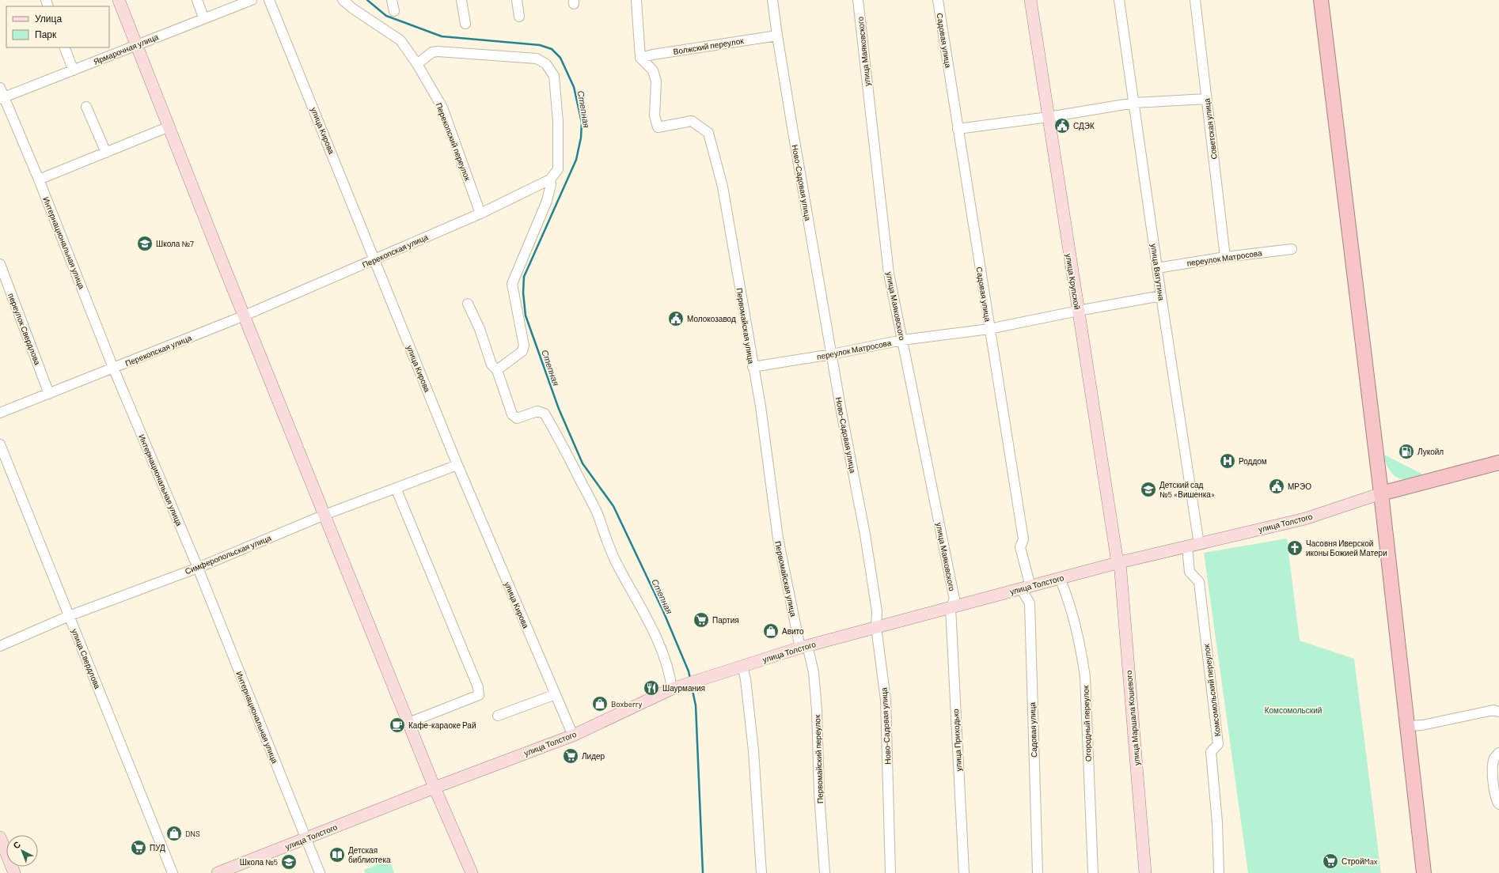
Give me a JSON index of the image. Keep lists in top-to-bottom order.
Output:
{
  "streets": {
    "main road": ["улица Крупской", "улица Толстого", "улица Маршала Кошевого"],
    "street": [
      "Садовая улица",
      "Волжский переулок",
      "Ярмарочная улица",
      "улица Маяковского",
      "Советская улица",
      "улица Кирова",
      "Перекопский переулок",
      "Ново-Садовая улица",
      "Интернациональная улица",
      "Перекопская улица",
      "переулок Матросова",
      "улица Ватутина",
      "Первомайская улица",
      "переулок Свердлова",
      "Симферопольская улица",
      "улица Свердлова",
      "Комсомольский переулок",
      "Огородный переулок",
      "улица Приходько",
      "Первомайский переулок"
    ]
  },
  "crossings": [
    ["Садовая улица", "переулок Матросова"],
    ["Садовая улица", "улица Толстого"],
    ["Волжский переулок", "Ново-Садовая улица"],
    ["Волжский переулок", "Первомайская улица"],
    ["Ярмарочная улица", "Интернациональная улица"],
    ["улица Маяковского", "переулок Матросова"],
    ["улица Маяковского", "улица Толстого"],
    ["улица Маяковского", "улица Приходько"],
    ["Советская улица", "переулок Матросова"],
    ["улица Кирова", "Перекопская улица"],
    ["улица Кирова", "улица Толстого"],
    ["улица Кирова", "Симферопольская улица"],
    ["Перекопский переулок", "Перекопская улица"],
    ["Ново-Садовая улица", "переулок Матросова"],
    ["Ново-Садовая улица", "улица Толстого"],
    ["Интернациональная улица", "Перекопская улица"],
    ["Интернациональная улица", "улица Толстого"],
    ["Интернациональная улица", "Симферопольская улица"],
    ["Перекопская улица", "переулок Свердлова"],
    ["переулок Матросова", "улица Ватутина"],
    ["переулок Матросова", "улица Крупской"],
    ["переулок Матросова", "Первомайская улица"],
    ["улица Ватутина", "улица Толстого"],
    ["улица Крупской", "улица Толстого"],
    ["улица Крупской", "улица Маршала Кошевого"],
    ["Первомайская улица", "улица Толстого"],
    ["Первомайская улица", "Первомайский переулок"],
    ["улица Толстого", "Комсомольский переулок"],
    ["улица Толстого", "улица Маршала Кошевого"],
    ["улица Толстого", "Огородный переулок"],
    ["улица Толстого", "улица Приходько"],
    ["улица Толстого", "Первомайский переулок"],
    ["Симферопольская улица", "улица Свердлова"]
  ],
  "water": ["Степная"],
  "parks": ["Комсомольский"],
  "places": {
    "public building": ["СДЭК", "Молокозавод", "МРЭО"],
    "school or university": ["Школа №7", "Детский сад №5 «Вишенка»", "Школа №5"],
    "fuel station": ["Лукойл"],
    "hospital": ["Роддом"],
    "church": ["Часовня Иверской иконы Божией Матери"],
    "supermarket": [
      "Партия",
      "Лидер",
      "ПУД",
      "СтройMax"
    ],
    "shop": ["Авито", "Boxberry", "DNS"],
    "restaurant": ["Шаурмания"],
    "cafe": ["Кафе-караоке Рай"],
    "library": ["Детская библиотека"]
  },
  "legend": ["Улица", "Парк"],
  "north": "top left"
}
